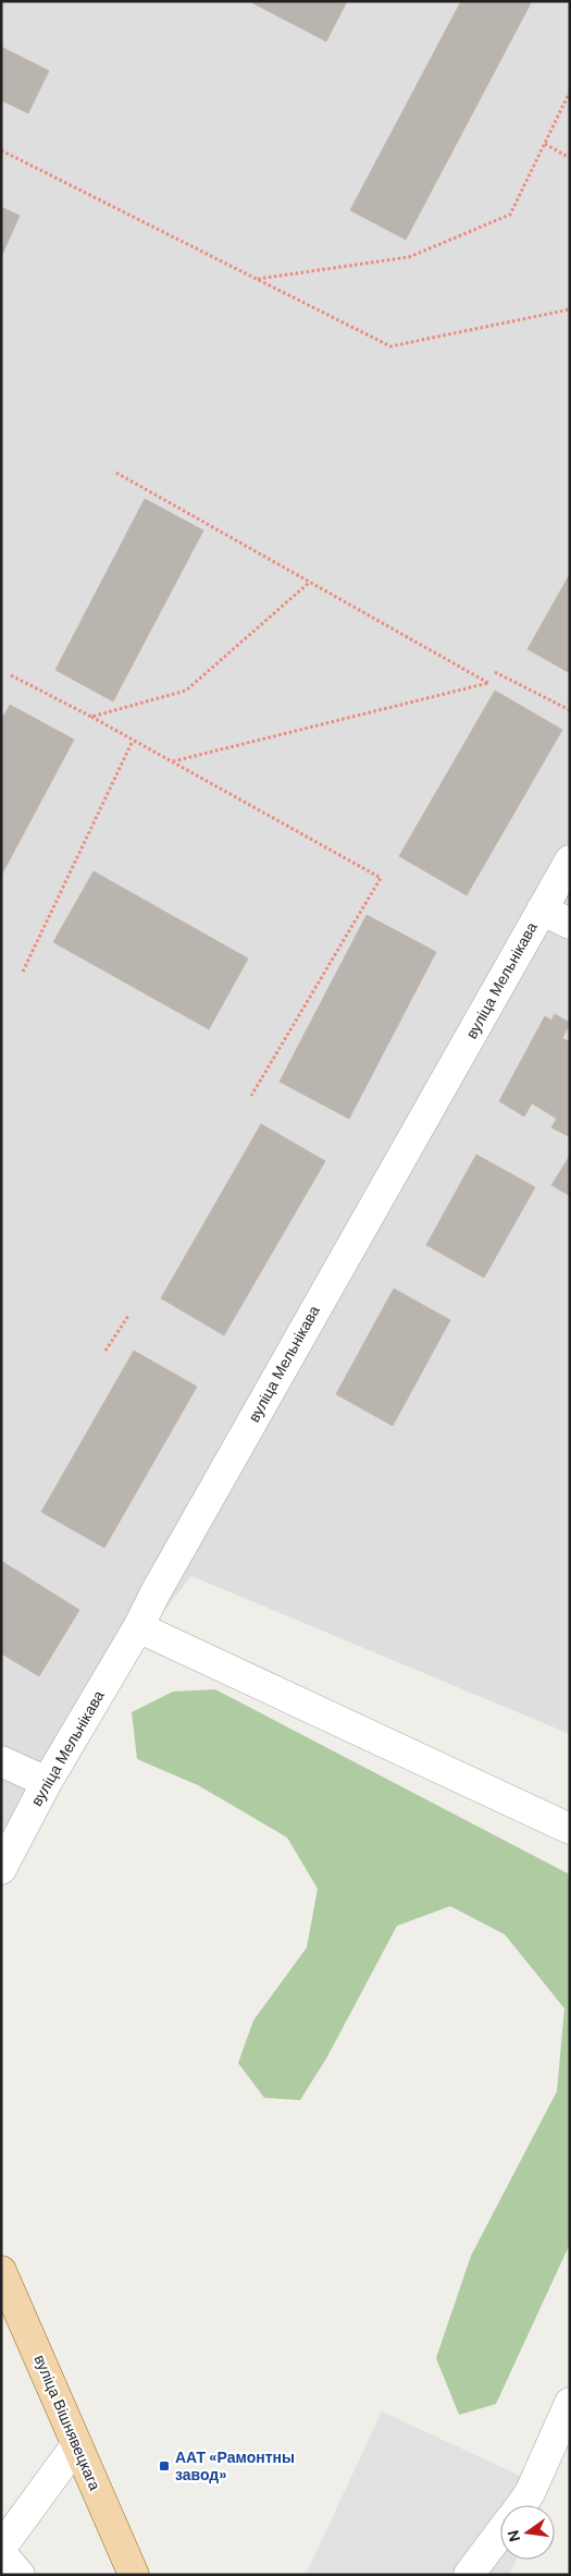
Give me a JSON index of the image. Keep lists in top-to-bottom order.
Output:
{
  "streets": {
    "main road": ["вуліца Вішнявецкага"],
    "street": ["вуліца Мельнікава"]
  },
  "places": {
    "transit": ["ААТ «Рамонтны завод»"]
  },
  "north": "left"
}
